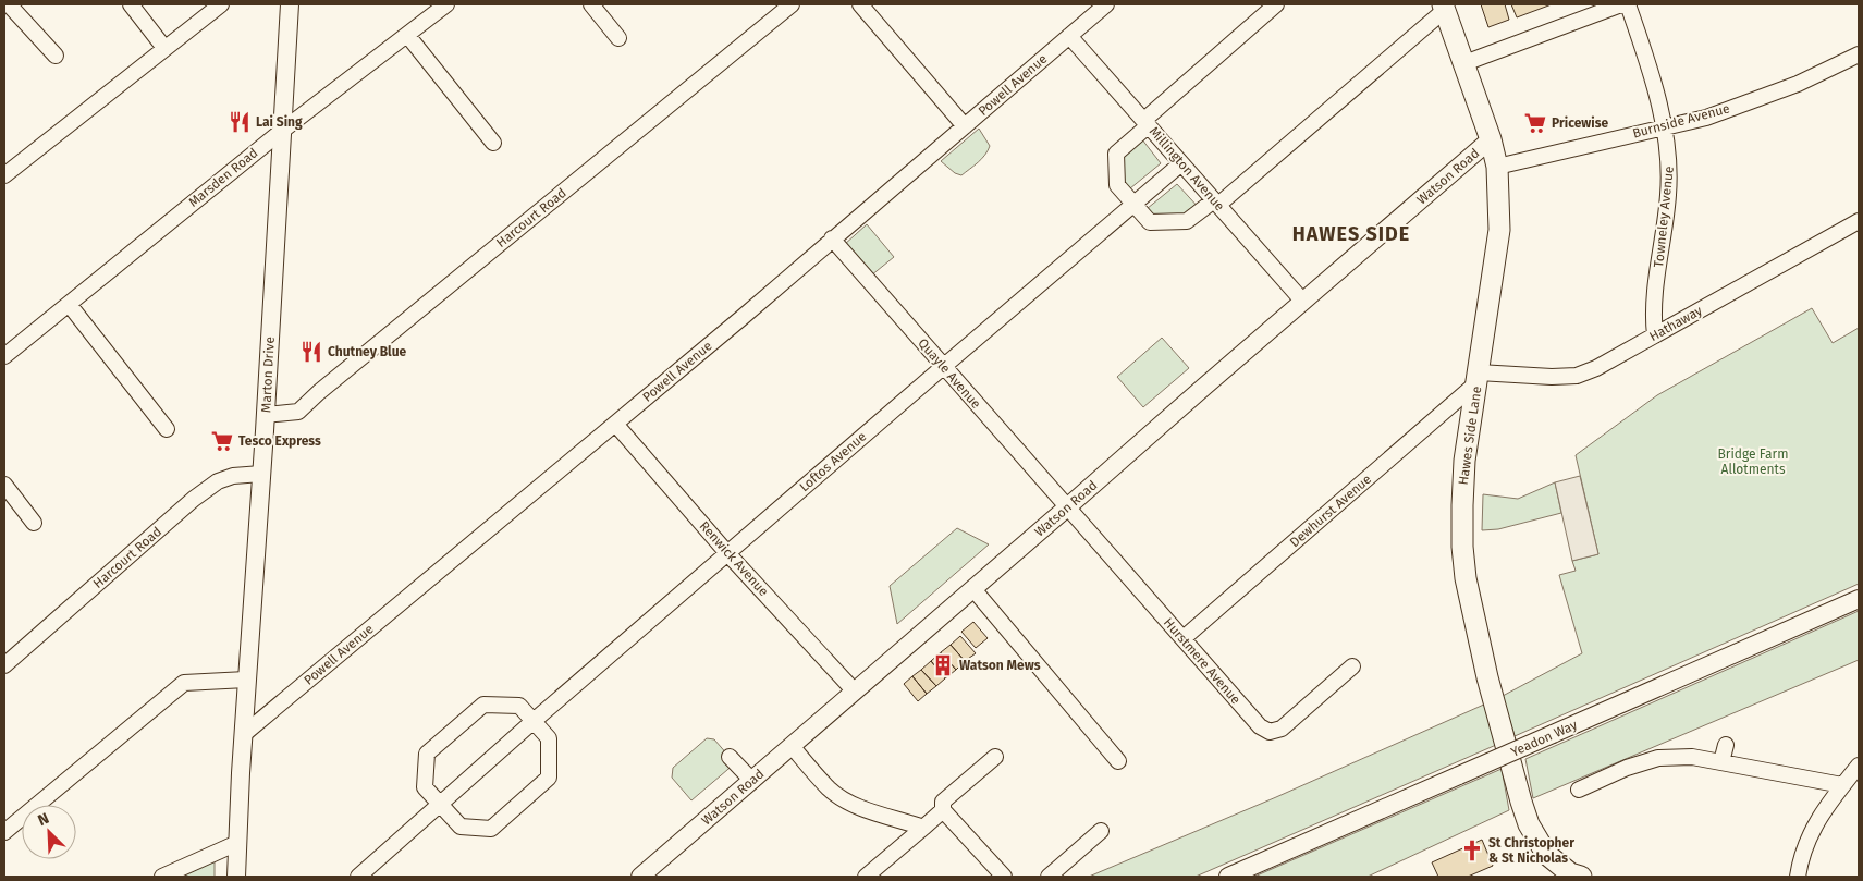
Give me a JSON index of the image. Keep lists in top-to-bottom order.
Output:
{
  "streets": {
    "main road": ["Hawes Side Lane"],
    "street": [
      "Powell Avenue",
      "Burnside Avenue",
      "Millington Avenue",
      "Watson Road",
      "Marsden Road",
      "Towneley Avenue",
      "Harcourt Road",
      "Hathaway",
      "Quayle Avenue",
      "Marton Drive",
      "Loftos Avenue",
      "Dewhurst Avenue",
      "Renwick Avenue",
      "Hurstmere Avenue",
      "Yeadon Way"
    ]
  },
  "crossings": [
    ["Powell Avenue", "Millington Avenue"],
    ["Powell Avenue", "Quayle Avenue"],
    ["Powell Avenue", "Marton Drive"],
    ["Powell Avenue", "Renwick Avenue"],
    ["Burnside Avenue", "Towneley Avenue"],
    ["Burnside Avenue", "Hawes Side Lane"],
    ["Millington Avenue", "Watson Road"],
    ["Millington Avenue", "Loftos Avenue"],
    ["Watson Road", "Quayle Avenue"],
    ["Watson Road", "Hawes Side Lane"],
    ["Watson Road", "Renwick Avenue"],
    ["Watson Road", "Hurstmere Avenue"],
    ["Marsden Road", "Marton Drive"],
    ["Towneley Avenue", "Hathaway"],
    ["Harcourt Road", "Marton Drive"],
    ["Hathaway", "Hawes Side Lane"],
    ["Hathaway", "Dewhurst Avenue"],
    ["Quayle Avenue", "Loftos Avenue"],
    ["Quayle Avenue", "Hurstmere Avenue"],
    ["Hawes Side Lane", "Dewhurst Avenue"],
    ["Loftos Avenue", "Renwick Avenue"],
    ["Dewhurst Avenue", "Hurstmere Avenue"]
  ],
  "districts": ["HAWES SIDE"],
  "parks": ["Bridge Farm Allotments"],
  "places": {
    "restaurant": ["Lai Sing", "Chutney Blue"],
    "supermarket": ["Pricewise", "Tesco Express"],
    "building": ["Watson Mews"],
    "church": ["St Christopher & St Nicholas"]
  },
  "north": "top left"
}
